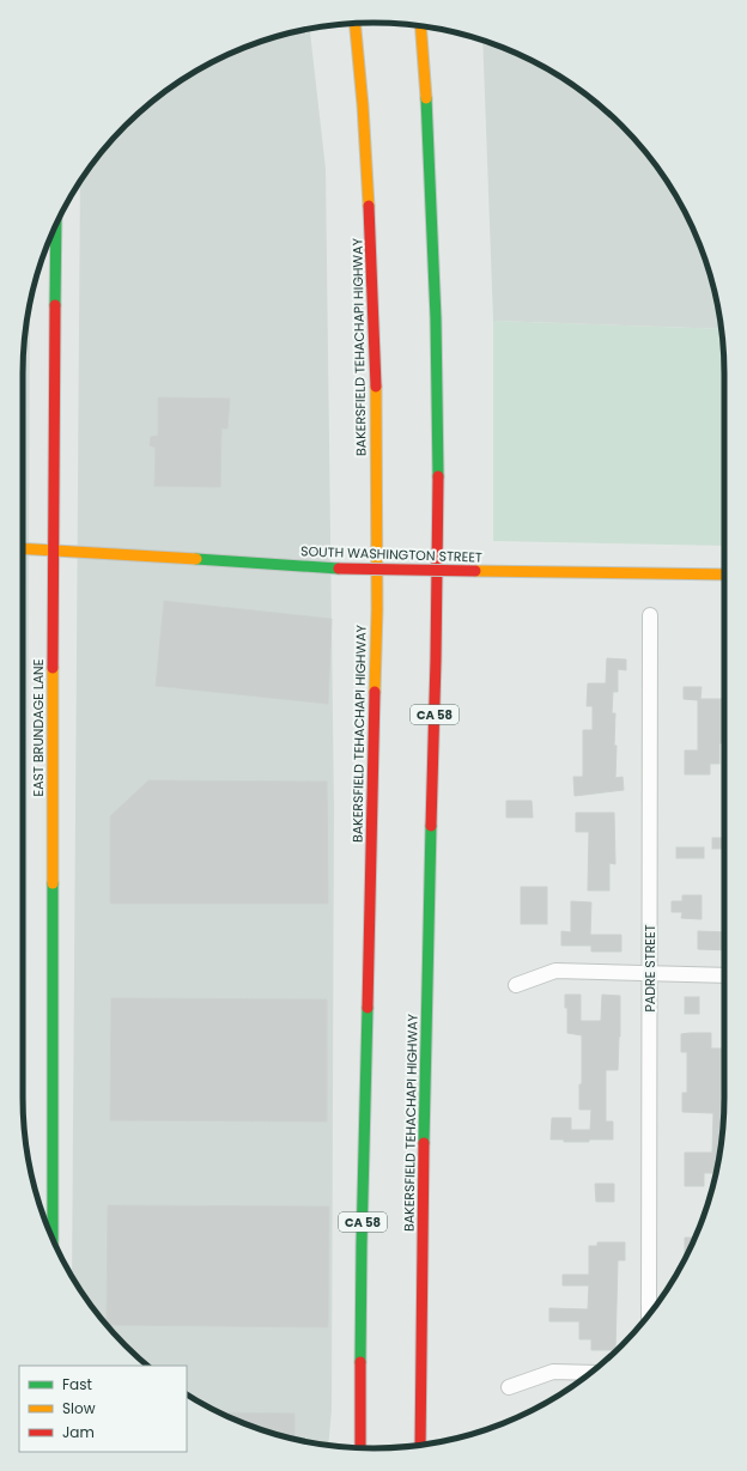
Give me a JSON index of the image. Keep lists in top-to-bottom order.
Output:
{
  "streets": {
    "main road": [
      "BAKERSFIELD TEHACHAPI HIGHWAY",
      "SOUTH WASHINGTON STREET",
      "CA 58",
      "EAST BRUNDAGE LANE"
    ],
    "street": ["PADRE STREET"]
  },
  "crossings": [
    ["SOUTH WASHINGTON STREET", "EAST BRUNDAGE LANE"]
  ],
  "legend": ["Fast", "Slow", "Jam"]
}
